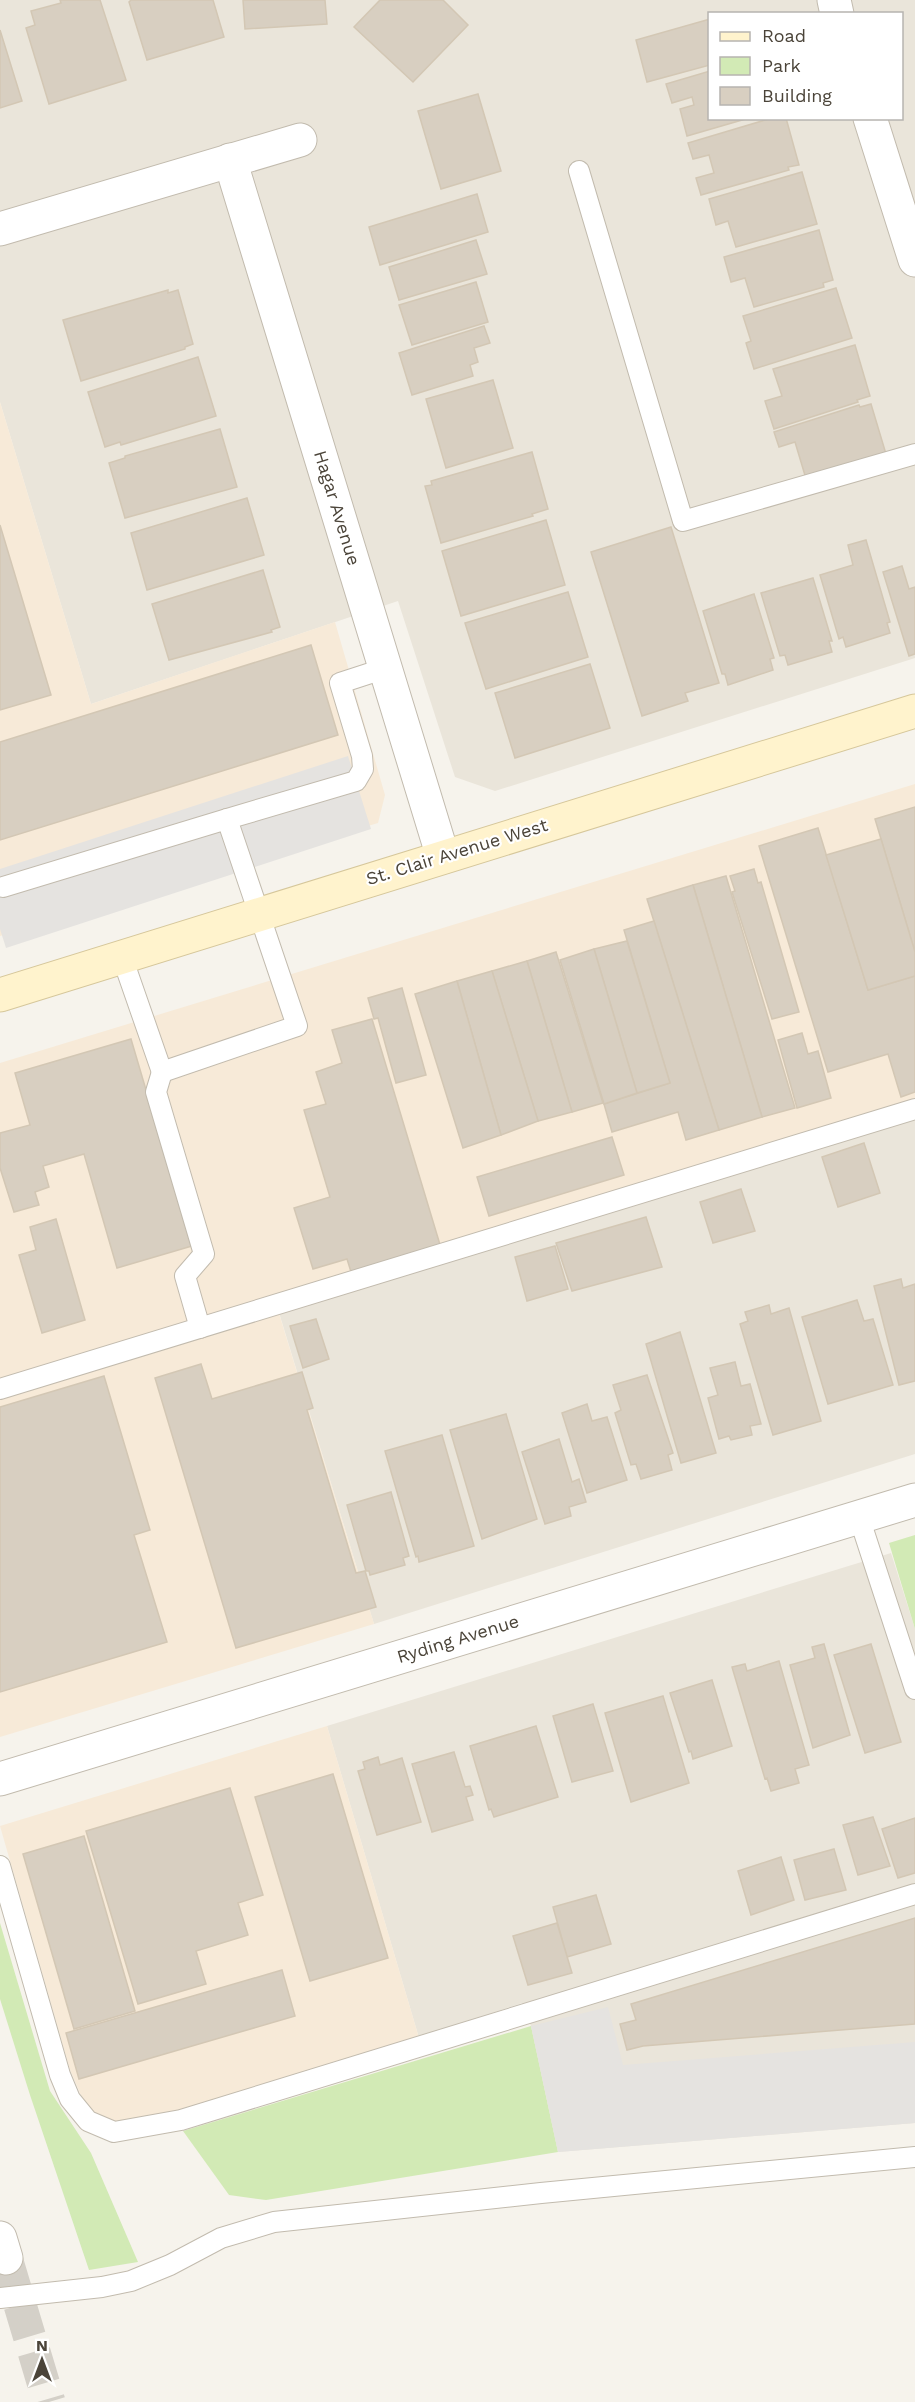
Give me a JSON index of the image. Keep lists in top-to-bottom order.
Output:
{
  "streets": {
    "main road": ["St. Clair Avenue West"],
    "street": ["Hagar Avenue", "Ryding Avenue"]
  },
  "crossings": [
    ["Hagar Avenue", "St. Clair Avenue West"]
  ],
  "legend": ["Road", "Park", "Building"],
  "north": "top"
}
